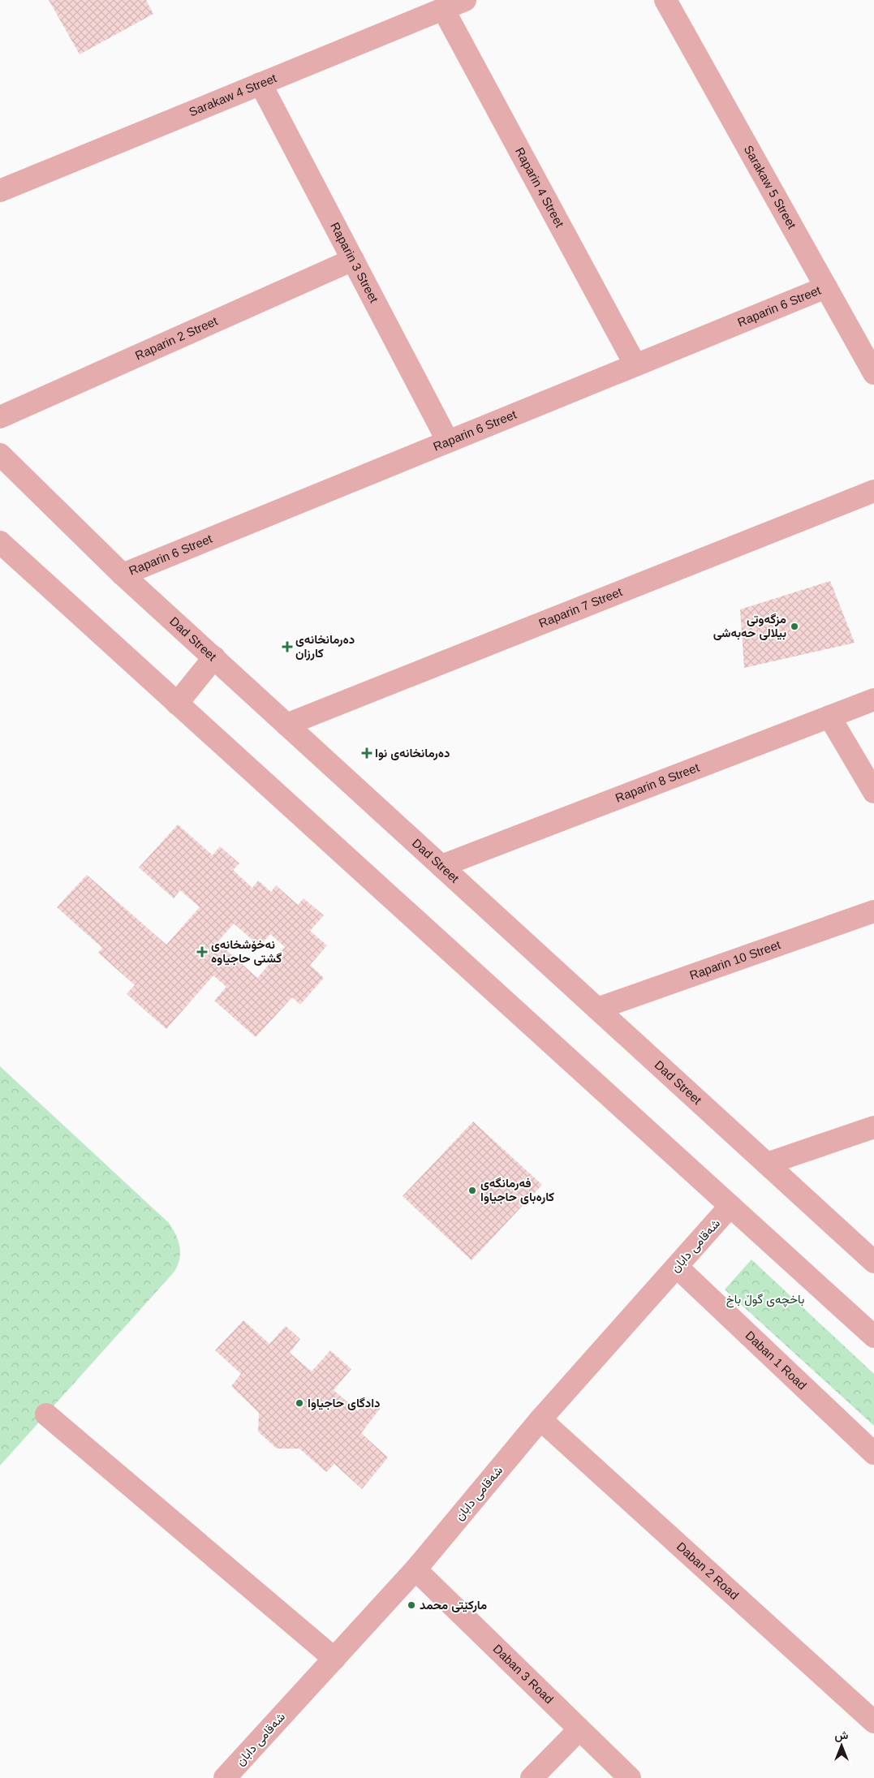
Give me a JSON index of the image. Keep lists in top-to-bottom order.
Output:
{
  "streets": {
    "street": [
      "Sarakaw 4 Street",
      "Sarakaw 5 Street",
      "Raparin 4 Street",
      "Raparin 3 Street",
      "Raparin 6 Street",
      "Raparin 2 Street",
      "Raparin 7 Street",
      "Dad Street",
      "Raparin 8 Street",
      "Raparin 10 Street",
      "شەقامی دابان",
      "Daban 1 Road",
      "Daban 2 Road",
      "Daban 3 Road"
    ]
  },
  "crossings": [
    ["Sarakaw 4 Street", "Raparin 4 Street"],
    ["Sarakaw 4 Street", "Raparin 3 Street"],
    ["Sarakaw 5 Street", "Raparin 6 Street"],
    ["Raparin 4 Street", "Raparin 6 Street"],
    ["Raparin 3 Street", "Raparin 6 Street"],
    ["Raparin 3 Street", "Raparin 2 Street"],
    ["Raparin 6 Street", "Dad Street"],
    ["Raparin 7 Street", "Dad Street"],
    ["Dad Street", "Raparin 8 Street"],
    ["Dad Street", "Raparin 10 Street"],
    ["شەقامی دابان", "Daban 1 Road"],
    ["شەقامی دابان", "Daban 2 Road"],
    ["شەقامی دابان", "Daban 3 Road"]
  ],
  "parks": ["باخچەی گوڵ باخ"],
  "places": {
    "other": [
      "مزگەوتی بیلالی حەبەشی",
      "فەرمانگەی کارەبای حاجیاوا",
      "دادگای حاجیاوا",
      "مارکێتی محمد"
    ],
    "health": ["دەرمانخانەی کارزان", "دەرمانخانەی نوا", "نەخۆشخانەی گشتی حاجیاوە"]
  },
  "north": "top"
}
